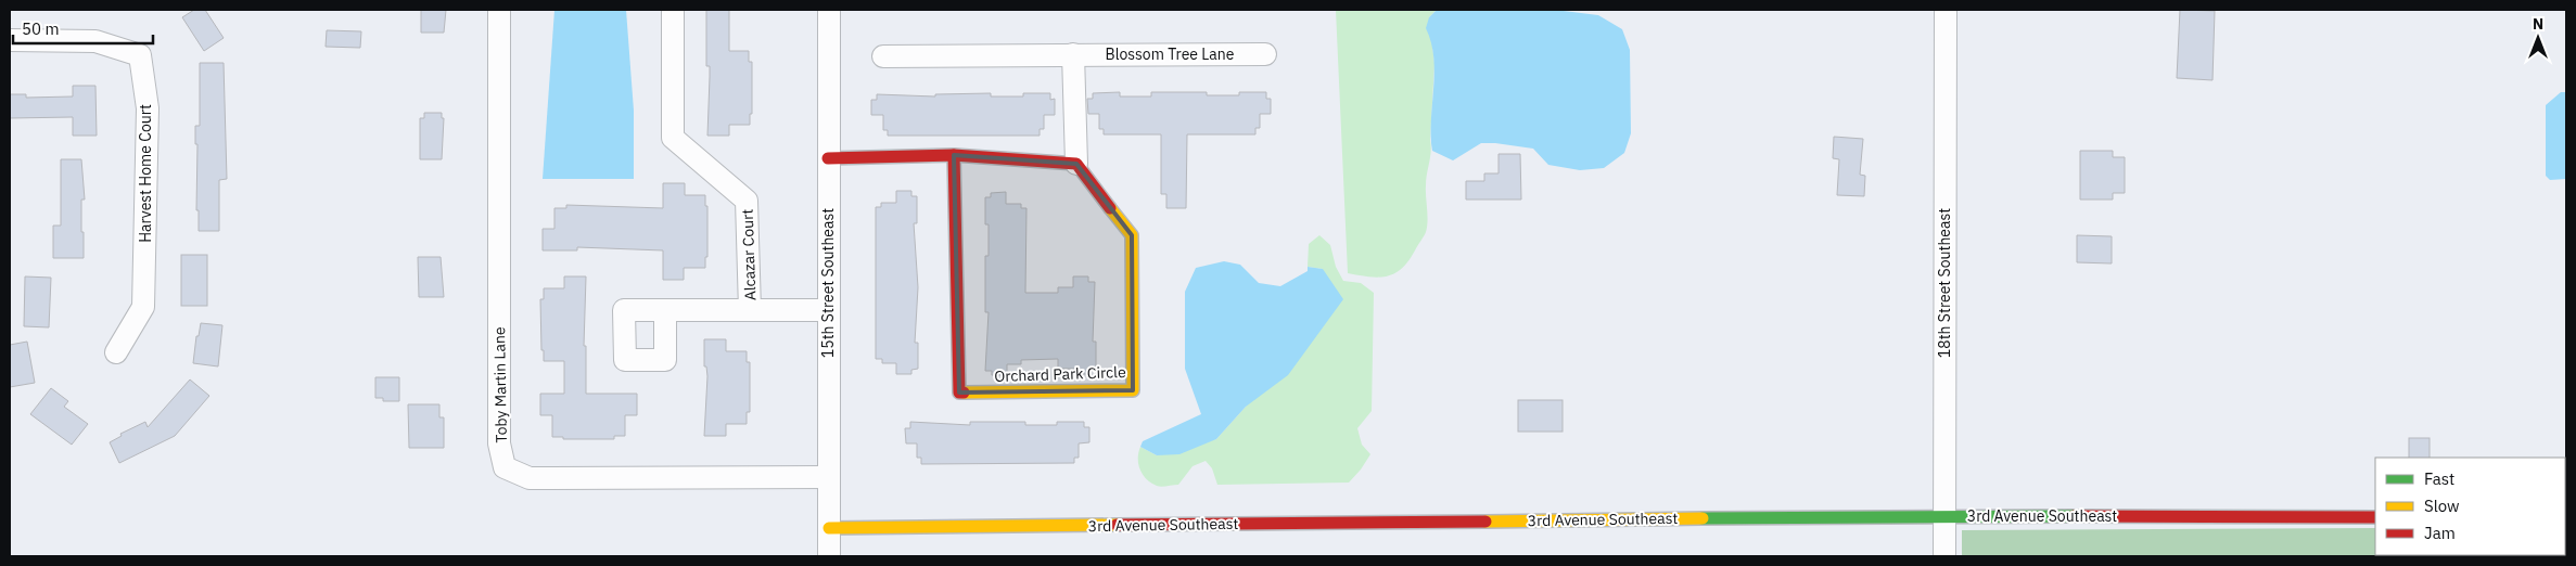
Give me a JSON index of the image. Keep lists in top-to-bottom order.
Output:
{
  "streets": {
    "street": [
      "Blossom Tree Lane",
      "Harvest Home Court",
      "Alcazar Court",
      "15th Street Southeast",
      "18th Street Southeast",
      "Orchard Park Circle",
      "Toby Martin Lane",
      "3rd Avenue Southeast"
    ]
  },
  "crossings": [
    ["15th Street Southeast", "Toby Martin Lane"],
    ["15th Street Southeast", "3rd Avenue Southeast"],
    ["18th Street Southeast", "3rd Avenue Southeast"]
  ],
  "legend": ["Fast", "Slow", "Jam"],
  "scale_bar": "50 m",
  "north": "top"
}
